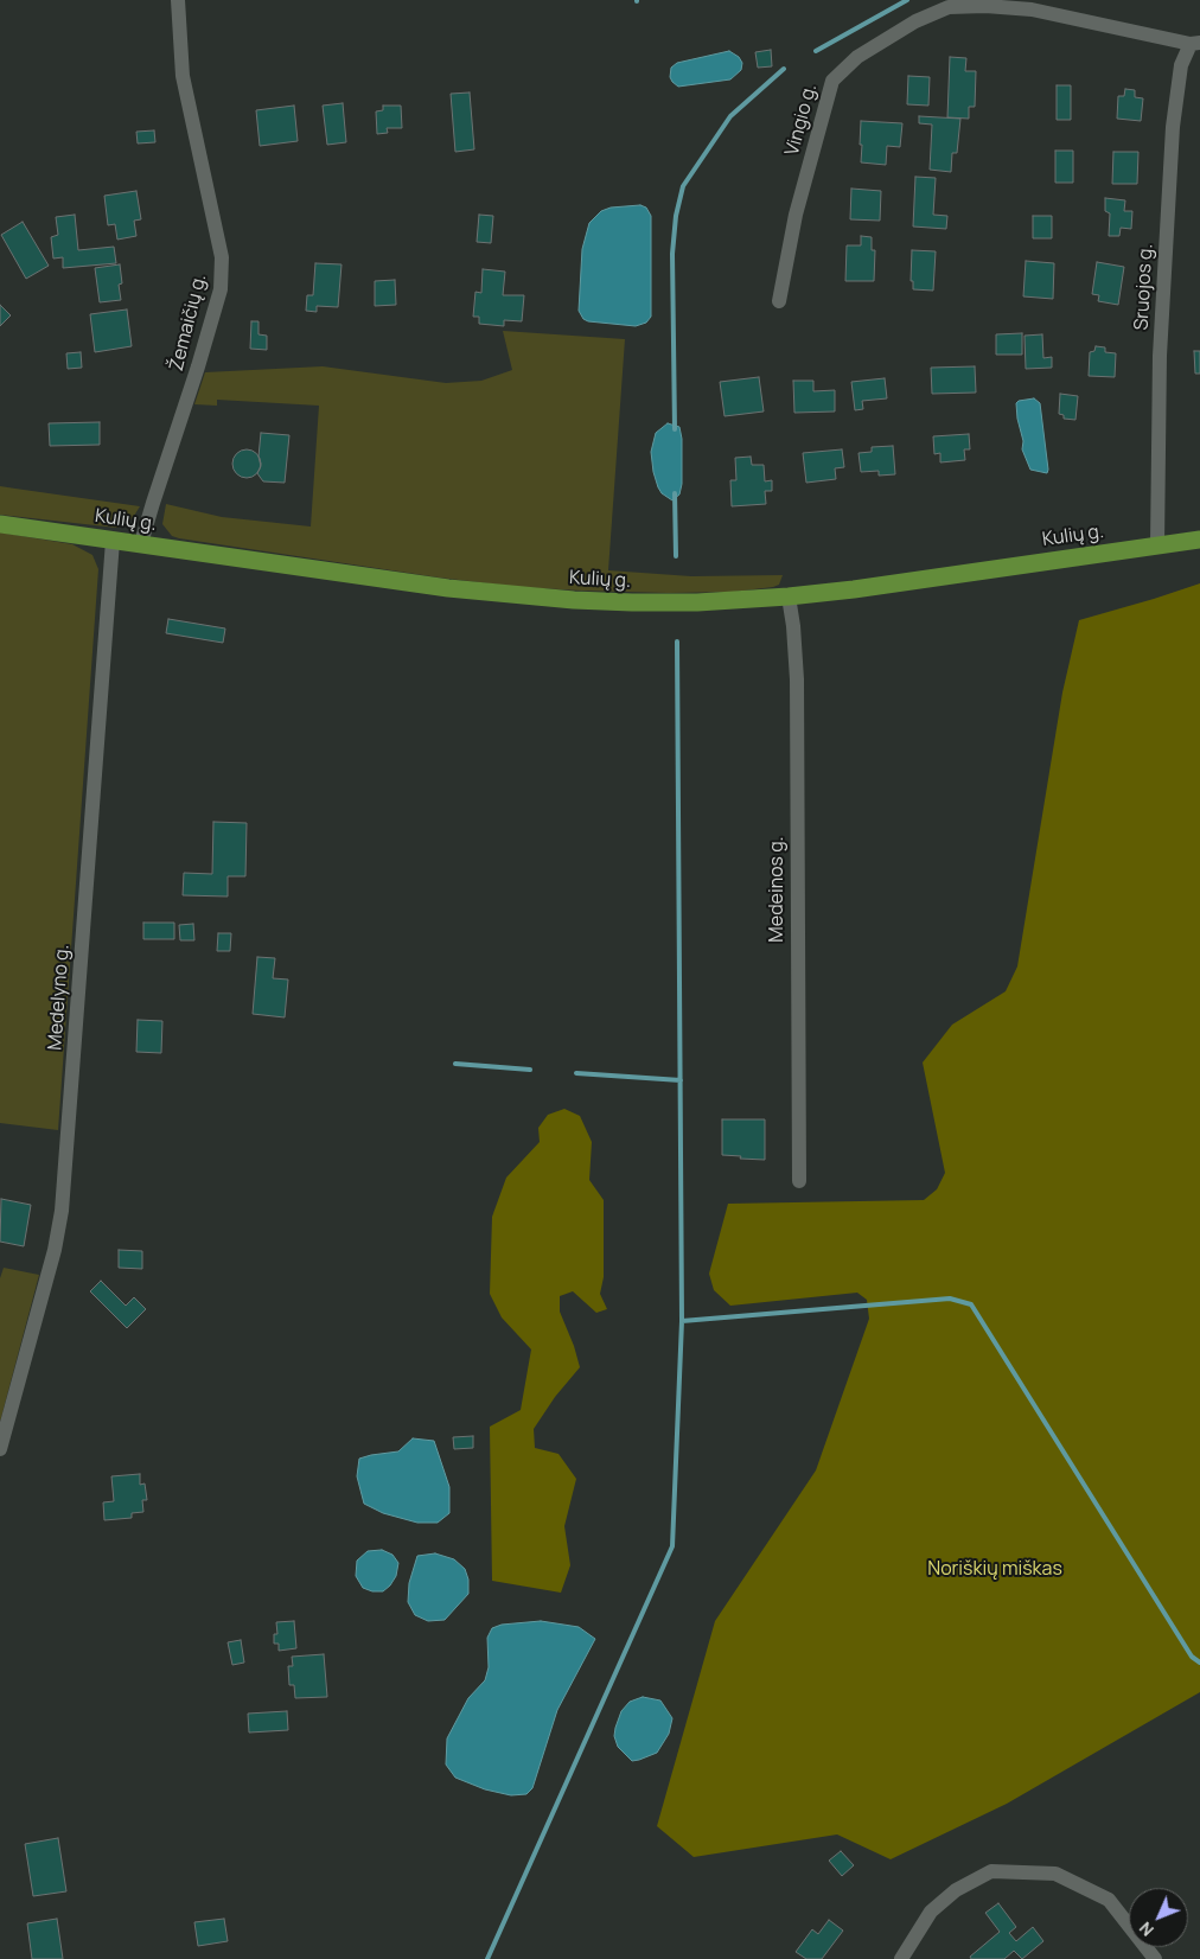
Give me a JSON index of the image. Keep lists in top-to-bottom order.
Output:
{
  "streets": {
    "main road": ["Kulių g."],
    "street": [
      "Vingio g.",
      "Sruojos g.",
      "Žemaičių g.",
      "Medeinos g.",
      "Medelyno g."
    ]
  },
  "crossings": [
    ["Vingio g.", "Sruojos g."],
    ["Sruojos g.", "Kulių g."],
    ["Žemaičių g.", "Kulių g."],
    ["Kulių g.", "Medeinos g."],
    ["Kulių g.", "Medelyno g."]
  ],
  "parks": ["Noriškių miškas"],
  "north": "bottom left"
}
